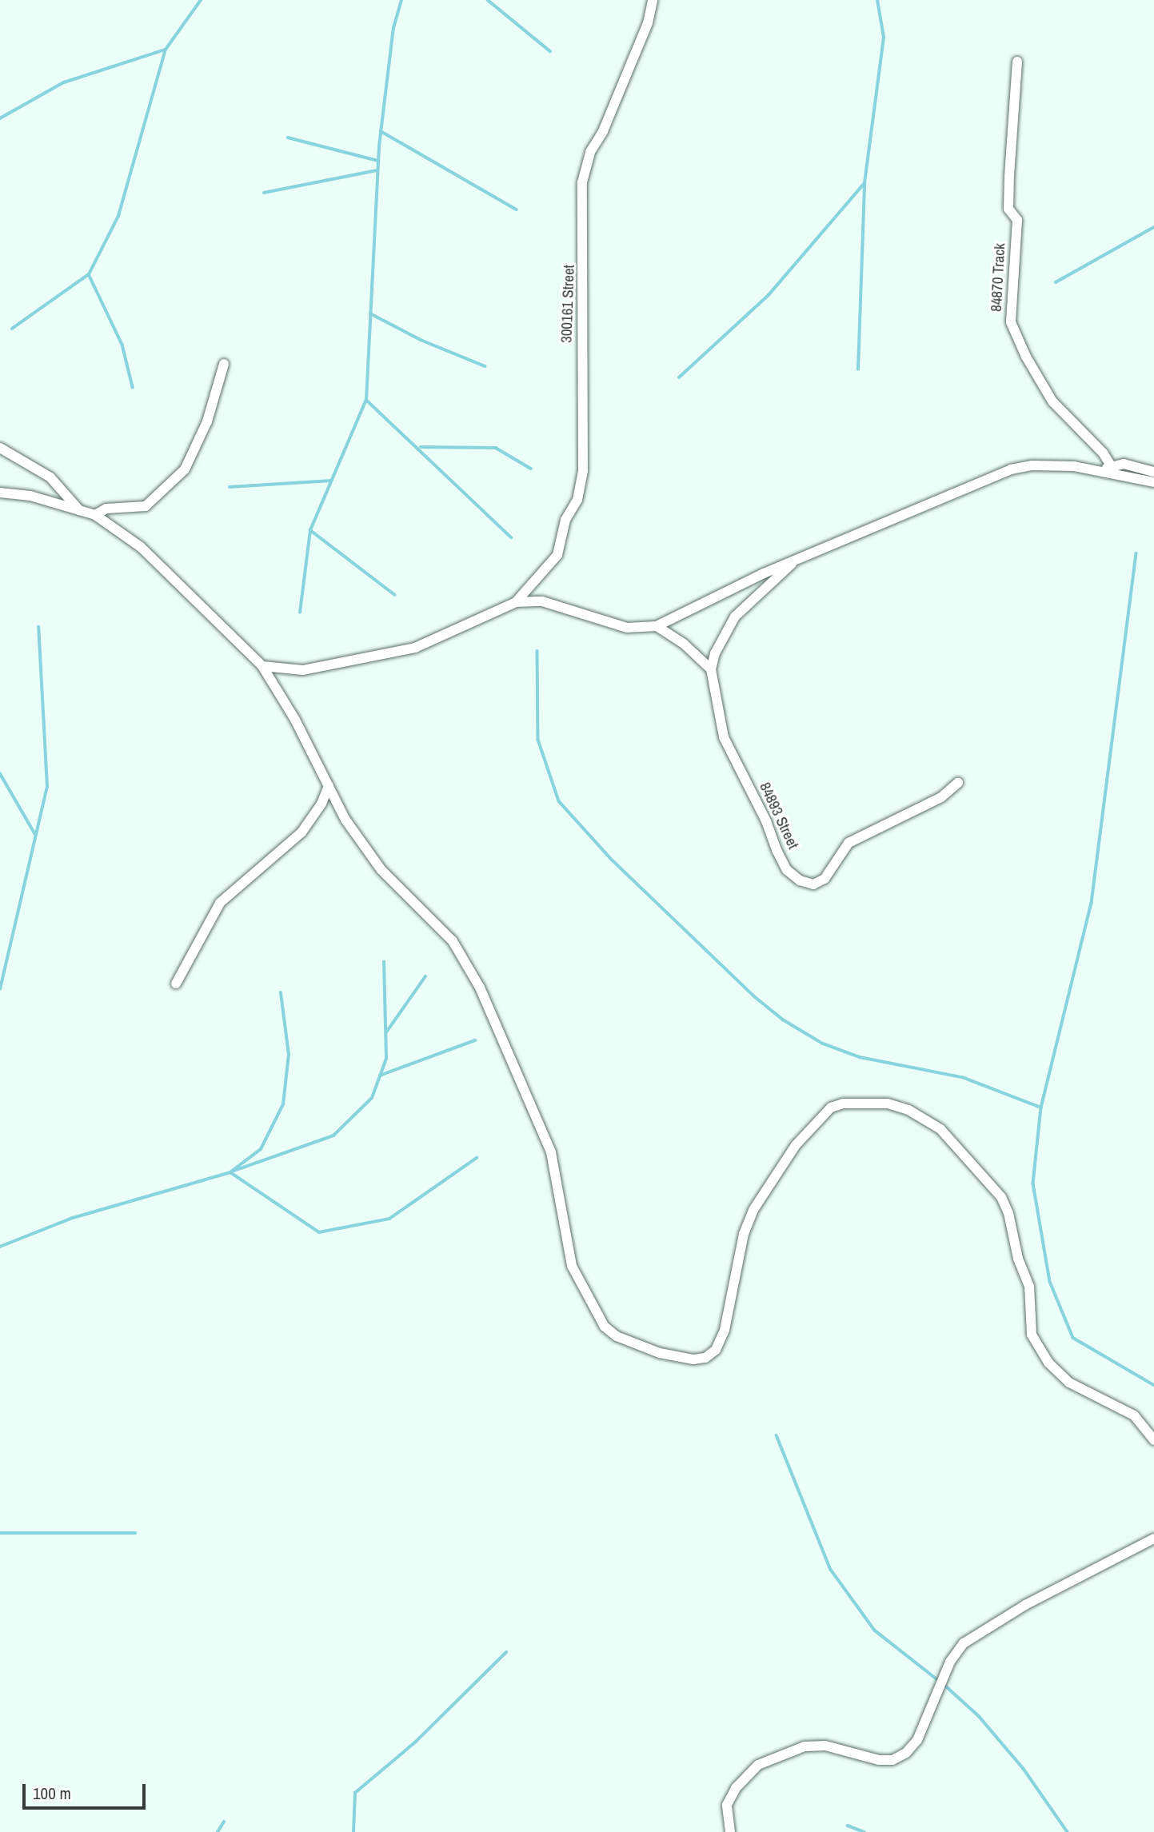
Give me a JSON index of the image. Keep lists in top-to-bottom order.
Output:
{
  "streets": {
    "street": ["84870 Track", "300161 Street", "84893 Street"]
  },
  "scale_bar": "100 m"
}
